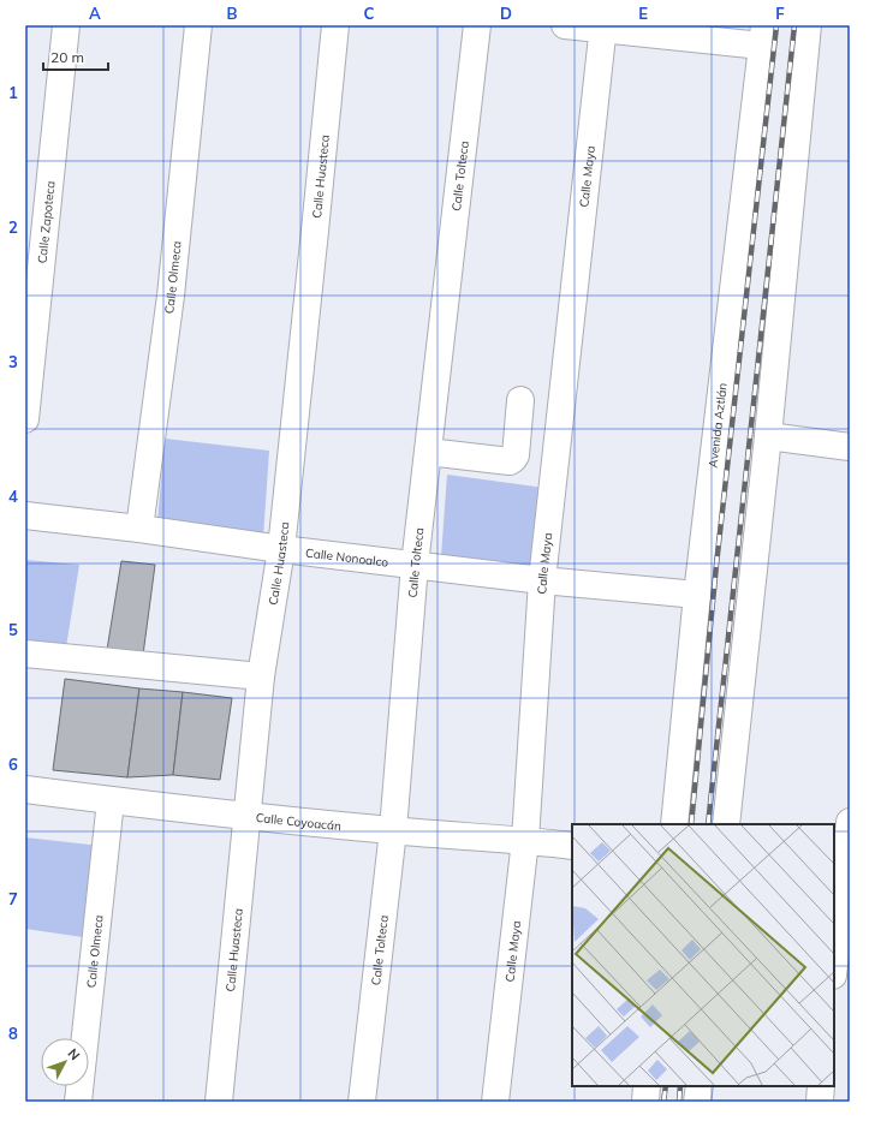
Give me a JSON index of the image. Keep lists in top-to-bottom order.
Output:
{
  "streets": {
    "street": [
      "Calle Huasteca",
      "Calle Tolteca",
      "Calle Maya",
      "Calle Zapoteca",
      "Calle Olmeca",
      "Avenida Aztlán",
      "Calle Nonoalco",
      "Calle Coyoacán"
    ]
  },
  "crossings": [
    ["Calle Huasteca", "Calle Nonoalco"],
    ["Calle Huasteca", "Calle Coyoacán"],
    ["Calle Tolteca", "Calle Nonoalco"],
    ["Calle Tolteca", "Calle Coyoacán"],
    ["Calle Maya", "Calle Nonoalco"],
    ["Calle Maya", "Calle Coyoacán"],
    ["Calle Olmeca", "Calle Nonoalco"],
    ["Calle Olmeca", "Calle Coyoacán"],
    ["Avenida Aztlán", "Calle Nonoalco"]
  ],
  "scale_bar": "20 m",
  "north": "top right",
  "grid": {
    "columns": [
      "A",
      "B",
      "C",
      "D",
      "E",
      "F"
    ],
    "rows": [
      "1",
      "2",
      "3",
      "4",
      "5",
      "6",
      "7",
      "8"
    ]
  }
}
